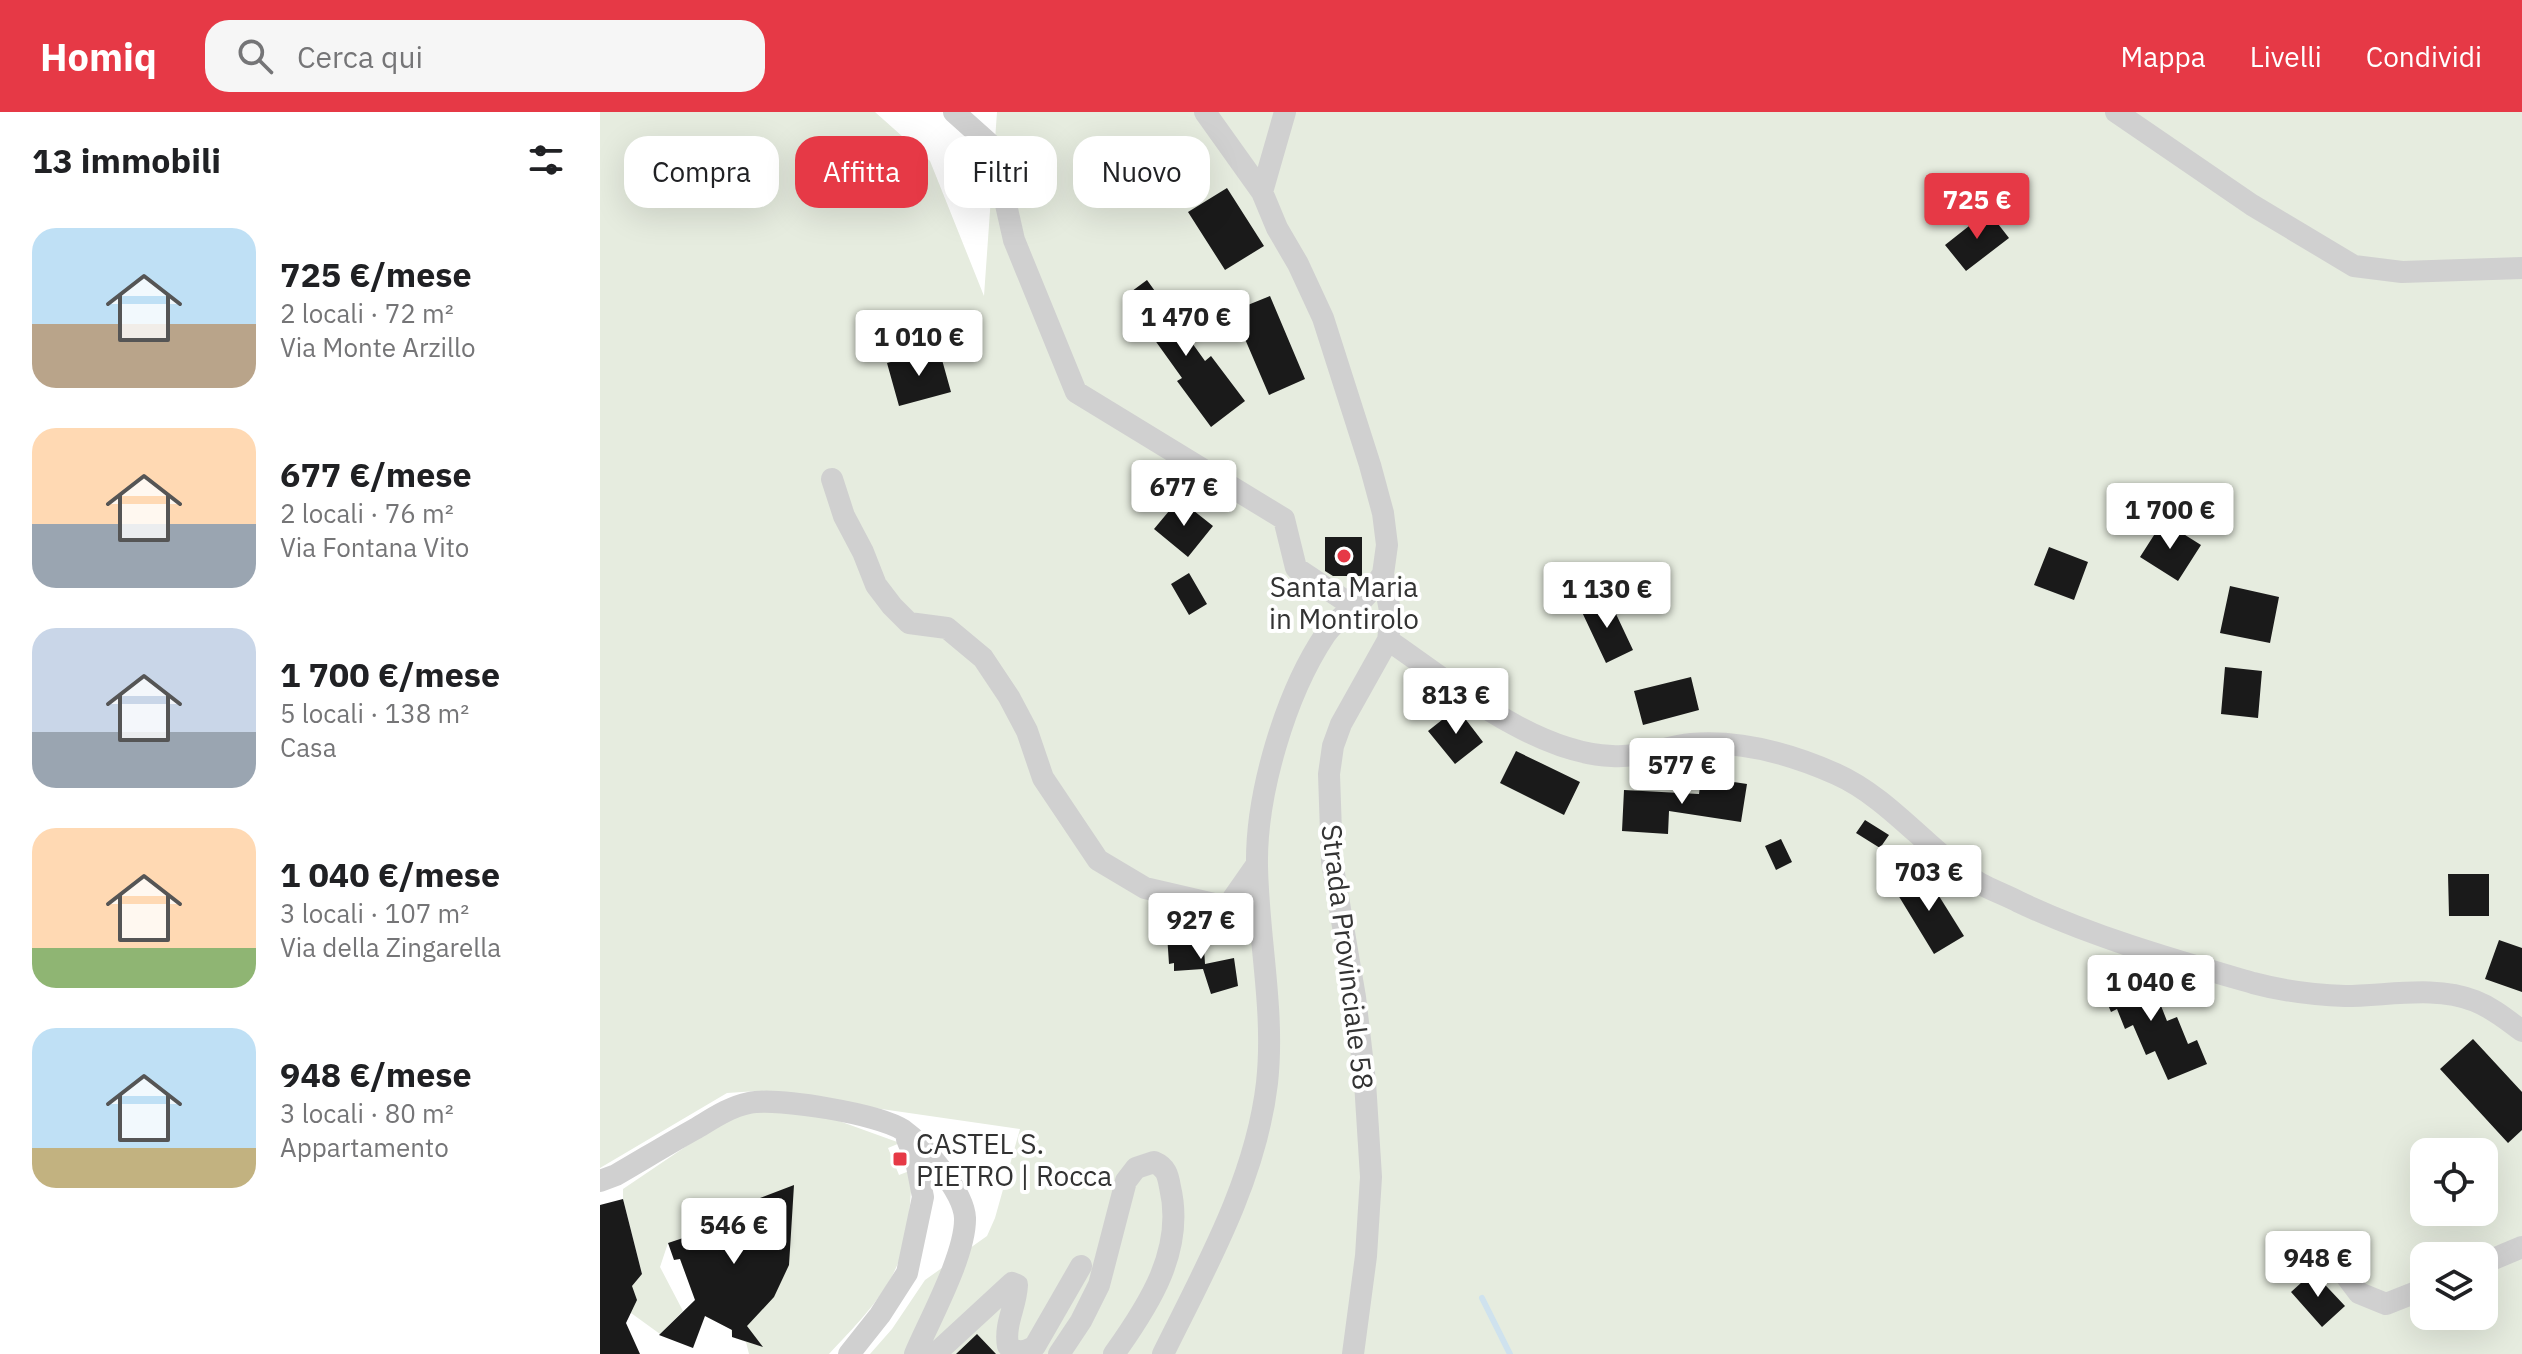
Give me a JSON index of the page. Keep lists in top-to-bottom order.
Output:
{
  "streets": {
    "street": ["Strada Provinciale 58"]
  },
  "places": {
    "other": ["Santa Maria in Montirolo"],
    "transit": ["CASTEL S. PIETRO | Rocca"]
  },
  "page": {
    "header": "Homiq",
    "search": "Cerca qui",
    "nav": ["Mappa", "Livelli", "Condividi"],
    "heading": "13 immobili",
    "chip": [
      "Compra",
      "Affitta",
      "Filtri",
      "Nuovo"
    ],
    "price": [
      "725 €",
      "1 470 €",
      "1 010 €",
      "677 €",
      "1 700 €",
      "1 130 €",
      "813 €",
      "577 €",
      "703 €",
      "927 €",
      "1 040 €",
      "546 €",
      "948 €"
    ],
    "list": [
      {
        "name": "725 €/mese",
        "note": "2 locali · 72 m² · Via Monte Arzillo"
      },
      {
        "name": "677 €/mese",
        "note": "2 locali · 76 m² · Via Fontana Vito"
      },
      {
        "name": "1 700 €/mese",
        "note": "5 locali · 138 m² · Casa"
      },
      {
        "name": "1 040 €/mese",
        "note": "3 locali · 107 m² · Via della Zingarella"
      },
      {
        "name": "948 €/mese",
        "note": "3 locali · 80 m² · Appartamento"
      }
    ]
  }
}
